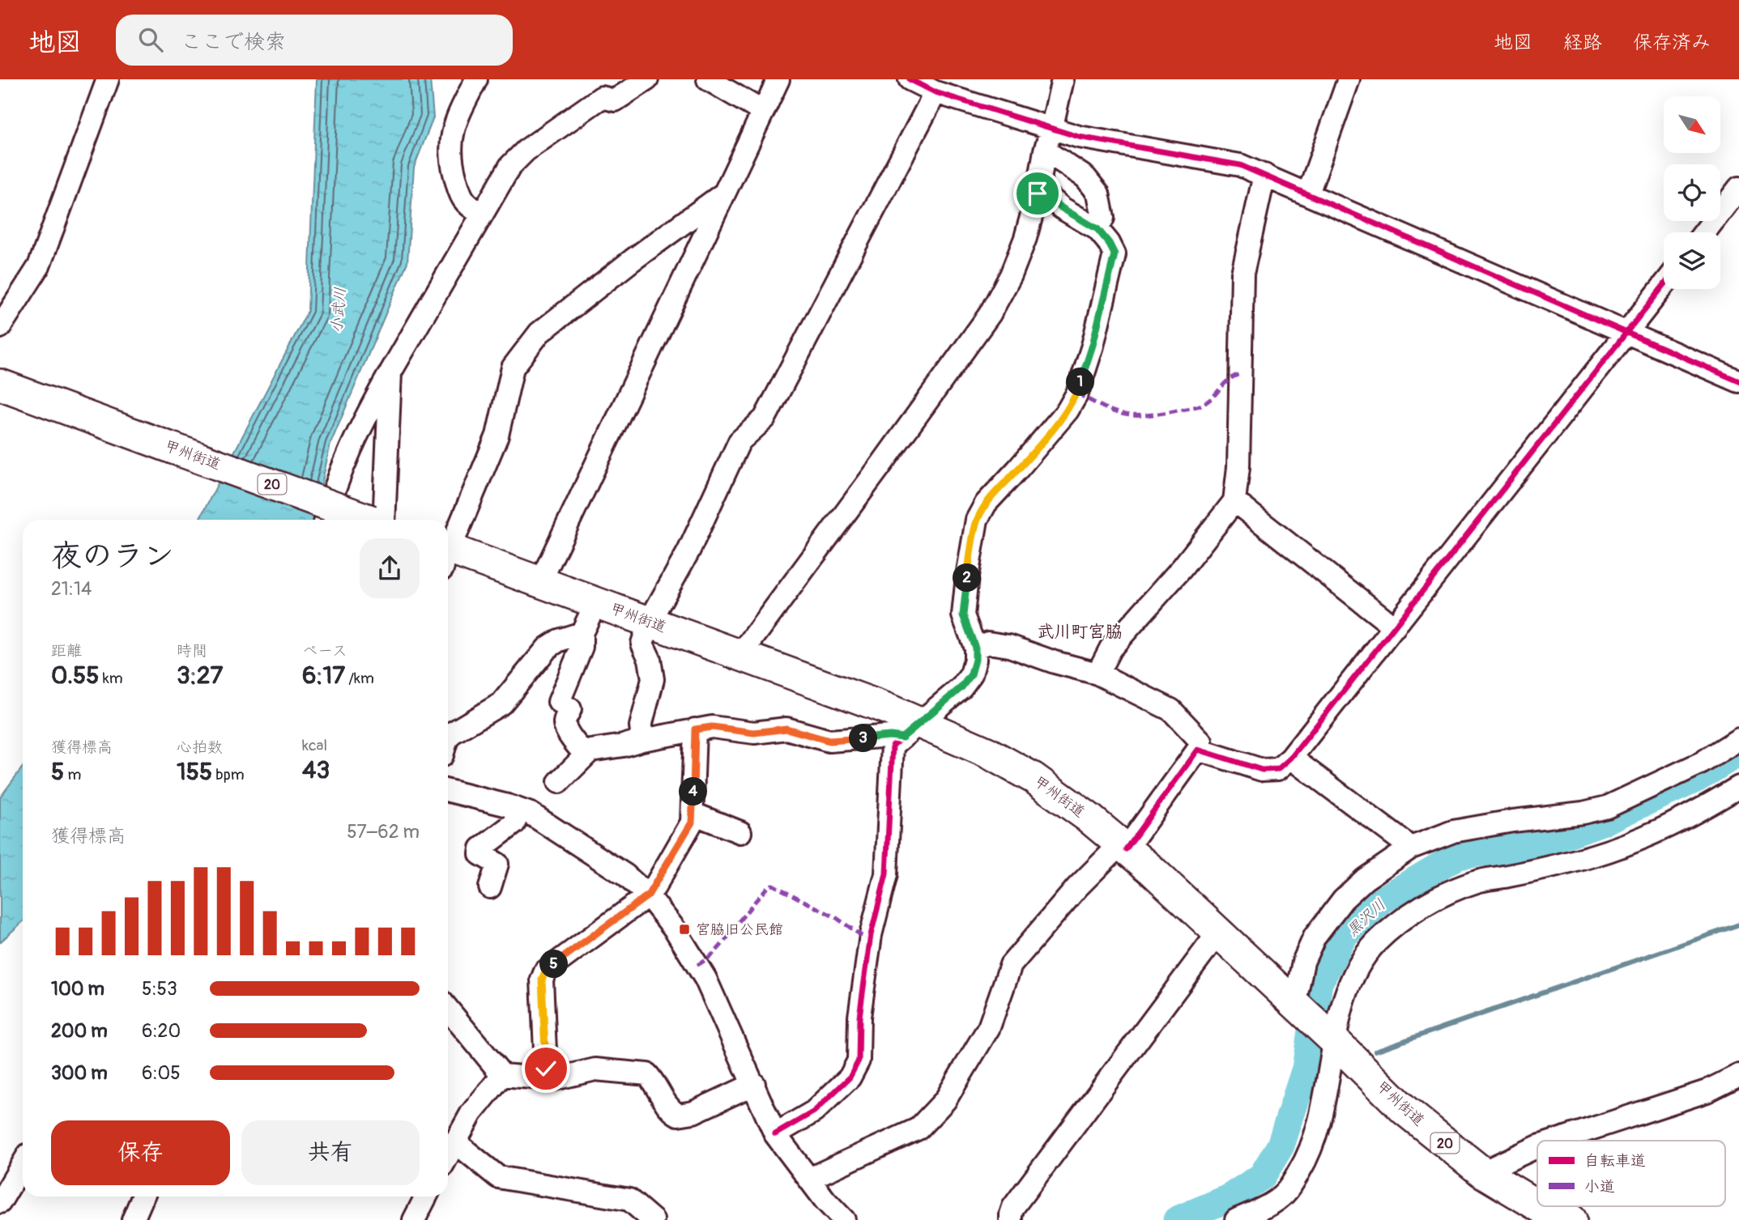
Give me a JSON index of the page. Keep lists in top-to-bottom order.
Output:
{
  "streets": {
    "highway": ["甲州街道", "20"]
  },
  "districts": ["武川町宮脇"],
  "water": ["小武川", "黒沢川"],
  "places": {
    "transit": ["宮脇旧公民館"]
  },
  "legend": ["自転車道", "小道"],
  "north": "bottom right",
  "page": {
    "header": "地図",
    "search": "ここで検索",
    "nav": ["地図", "経路", "保存済み"],
    "pins": [
      "1",
      "2",
      "3",
      "4",
      "5"
    ],
    "heading": ["夜のラン", "21:14"],
    "stats": [
      ["距離", "0.55 km"],
      ["時間", "3:27"],
      ["ペース", "6:17 /km"],
      ["獲得標高", "5 m"],
      ["心拍数", "155 bpm"],
      ["kcal", "43"]
    ],
    "chart": ["獲得標高", "57–62 m"],
    "list": [
      {
        "name": "100 m",
        "note": "5:53"
      },
      {
        "name": "200 m",
        "note": "6:20"
      },
      {
        "name": "300 m",
        "note": "6:05"
      }
    ],
    "buttons": ["保存", "共有"]
  }
}
